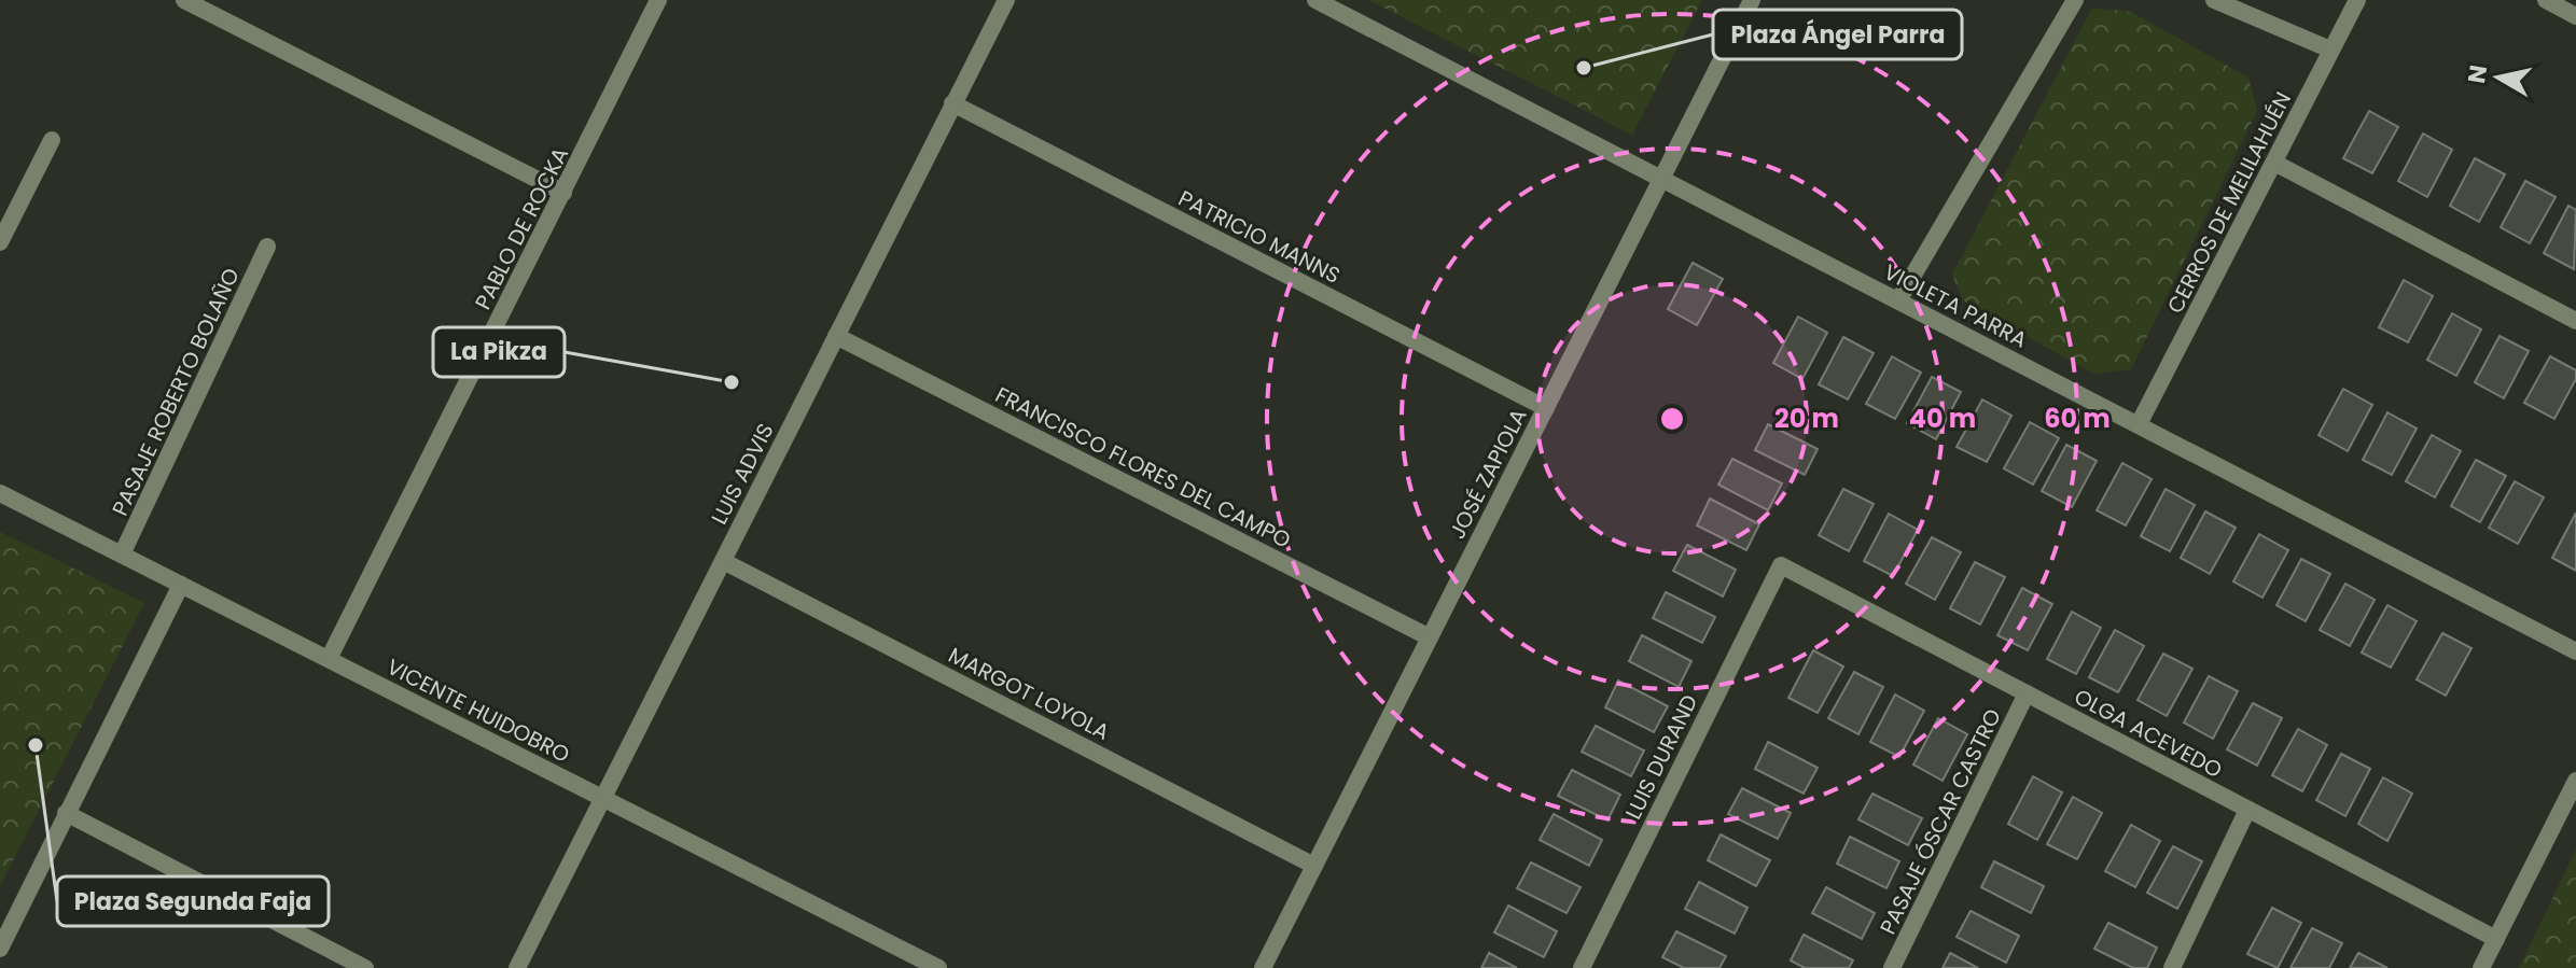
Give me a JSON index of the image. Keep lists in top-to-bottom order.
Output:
{
  "streets": {
    "street": [
      "CERROS DE MELILAHUÉN",
      "PABLO DE ROCKA",
      "PATRICIO MANNS",
      "VIOLETA PARRA",
      "PASAJE ROBERTO BOLAÑO",
      "FRANCISCO FLORES DEL CAMPO",
      "LUIS ADVIS",
      "JOSÉ ZAPIOLA",
      "MARGOT LOYOLA",
      "VICENTE HUIDOBRO",
      "OLGA ACEVEDO",
      "LUIS DURAND",
      "PASAJE ÓSCAR CASTRO"
    ]
  },
  "crossings": [
    ["CERROS DE MELILAHUÉN", "VIOLETA PARRA"],
    ["PABLO DE ROCKA", "VICENTE HUIDOBRO"],
    ["PATRICIO MANNS", "LUIS ADVIS"],
    ["PATRICIO MANNS", "JOSÉ ZAPIOLA"],
    ["VIOLETA PARRA", "JOSÉ ZAPIOLA"],
    ["PASAJE ROBERTO BOLAÑO", "VICENTE HUIDOBRO"],
    ["FRANCISCO FLORES DEL CAMPO", "LUIS ADVIS"],
    ["FRANCISCO FLORES DEL CAMPO", "JOSÉ ZAPIOLA"],
    ["LUIS ADVIS", "MARGOT LOYOLA"],
    ["LUIS ADVIS", "VICENTE HUIDOBRO"],
    ["JOSÉ ZAPIOLA", "MARGOT LOYOLA"],
    ["OLGA ACEVEDO", "LUIS DURAND"],
    ["OLGA ACEVEDO", "PASAJE ÓSCAR CASTRO"]
  ],
  "places": ["Plaza Ángel Parra", "La Pikza", "Plaza Segunda Faja"],
  "north": "left",
  "rings": ["20 m", "40 m", "60 m"]
}
